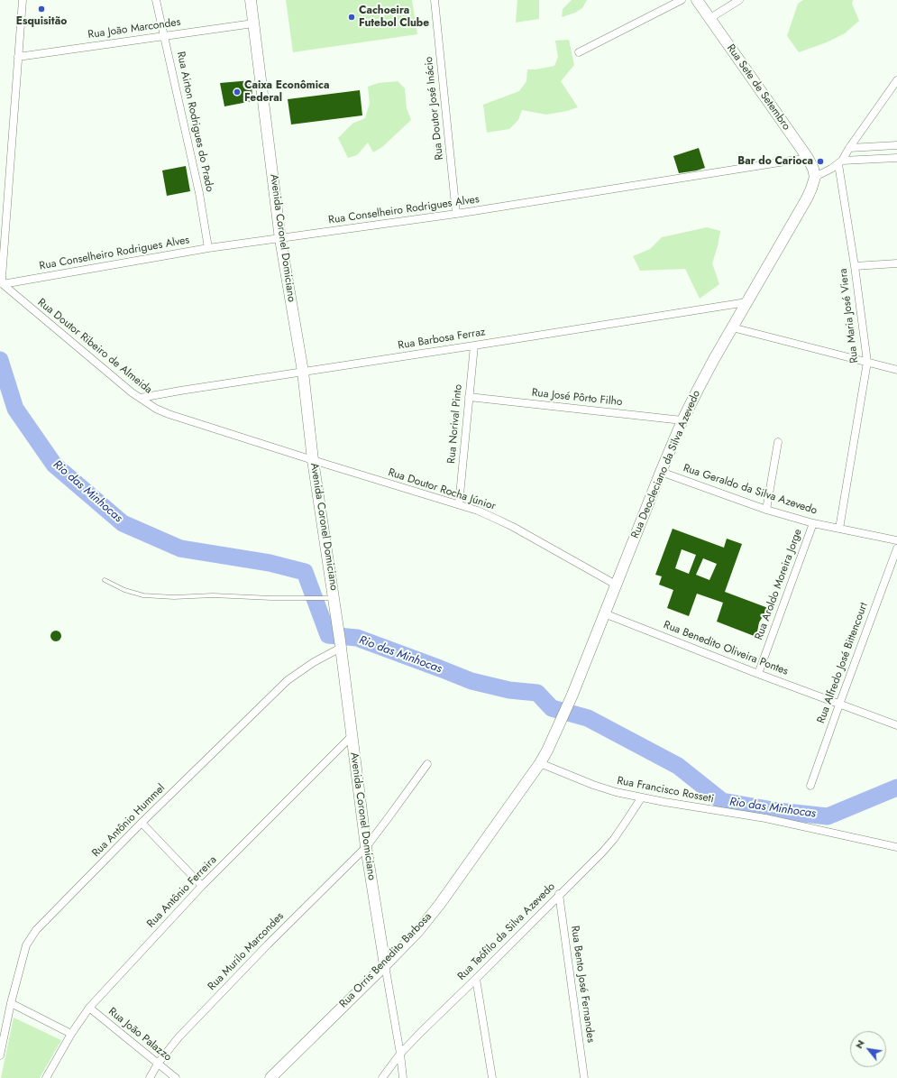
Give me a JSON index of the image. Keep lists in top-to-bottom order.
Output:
{
  "streets": {
    "main road": [
      "Rua Sete de Setembro",
      "Avenida Coronel Domiciano",
      "Rua Deocleciano da Silva Azevedo",
      "Rua Orris Benedito Barbosa"
    ],
    "street": [
      "Rua João Marcondes",
      "Rua Doutor José Inácio",
      "Rua Airton Rodrigues do Prado",
      "Rua Conselheiro Rodrigues Alves",
      "Rua Maria José Viera",
      "Rua Barbosa Ferraz",
      "Rua Doutor Ribeiro de Almeida",
      "Rua José Pôrto Filho",
      "Rua Norival Pinto",
      "Rua Doutor Rocha Júnior",
      "Rua Geraldo da Silva Azevedo",
      "Rua Aroldo Moreira Jorge",
      "Rua Benedito Oliveira Pontes",
      "Rua Alfredo José Bittencourt",
      "Rua Francisco Rosseti",
      "Rua Antônio Hummel",
      "Rua Antônio Ferreira",
      "Rua Teófilo da Silva Azevedo",
      "Rua Murilo Marcondes",
      "Rua Bento José Fernandes",
      "Rua João Palazzo"
    ]
  },
  "crossings": [
    ["Rua João Marcondes", "Rua Airton Rodrigues do Prado"],
    ["Rua João Marcondes", "Avenida Coronel Domiciano"],
    ["Rua Sete de Setembro", "Rua Conselheiro Rodrigues Alves"],
    ["Rua Sete de Setembro", "Rua Deocleciano da Silva Azevedo"],
    ["Rua Doutor José Inácio", "Rua Conselheiro Rodrigues Alves"],
    ["Rua Airton Rodrigues do Prado", "Rua Conselheiro Rodrigues Alves"],
    ["Rua Conselheiro Rodrigues Alves", "Avenida Coronel Domiciano"],
    ["Rua Conselheiro Rodrigues Alves", "Rua Doutor Ribeiro de Almeida"],
    ["Avenida Coronel Domiciano", "Rua Barbosa Ferraz"],
    ["Avenida Coronel Domiciano", "Rua Doutor Ribeiro de Almeida"],
    ["Avenida Coronel Domiciano", "Rua Doutor Rocha Júnior"],
    ["Avenida Coronel Domiciano", "Rua Antônio Hummel"],
    ["Avenida Coronel Domiciano", "Rua Antônio Ferreira"],
    ["Avenida Coronel Domiciano", "Rua Teófilo da Silva Azevedo"],
    ["Avenida Coronel Domiciano", "Rua Murilo Marcondes"],
    ["Avenida Coronel Domiciano", "Rua Orris Benedito Barbosa"],
    ["Rua Maria José Viera", "Rua Geraldo da Silva Azevedo"],
    ["Rua Barbosa Ferraz", "Rua Doutor Ribeiro de Almeida"],
    ["Rua Barbosa Ferraz", "Rua Norival Pinto"],
    ["Rua Barbosa Ferraz", "Rua Deocleciano da Silva Azevedo"],
    ["Rua Doutor Ribeiro de Almeida", "Rua Doutor Rocha Júnior"],
    ["Rua José Pôrto Filho", "Rua Norival Pinto"],
    ["Rua José Pôrto Filho", "Rua Deocleciano da Silva Azevedo"],
    ["Rua Norival Pinto", "Rua Doutor Rocha Júnior"],
    ["Rua Deocleciano da Silva Azevedo", "Rua Doutor Rocha Júnior"],
    ["Rua Deocleciano da Silva Azevedo", "Rua Geraldo da Silva Azevedo"],
    ["Rua Deocleciano da Silva Azevedo", "Rua Benedito Oliveira Pontes"],
    ["Rua Deocleciano da Silva Azevedo", "Rua Francisco Rosseti"],
    ["Rua Deocleciano da Silva Azevedo", "Rua Orris Benedito Barbosa"],
    ["Rua Geraldo da Silva Azevedo", "Rua Aroldo Moreira Jorge"],
    ["Rua Aroldo Moreira Jorge", "Rua Benedito Oliveira Pontes"],
    ["Rua Benedito Oliveira Pontes", "Rua Alfredo José Bittencourt"],
    ["Rua Francisco Rosseti", "Rua Teófilo da Silva Azevedo"],
    ["Rua Francisco Rosseti", "Rua Orris Benedito Barbosa"],
    ["Rua Antônio Ferreira", "Rua João Palazzo"],
    ["Rua Teófilo da Silva Azevedo", "Rua Bento José Fernandes"],
    ["Rua Murilo Marcondes", "Rua João Palazzo"]
  ],
  "water": ["Rio das Minhocas"],
  "places": [
    "Esquisitão",
    "Cachoeira Futebol Clube",
    "Caixa Econômica Federal",
    "Bar do Carioca"
  ],
  "north": "top left"
}
